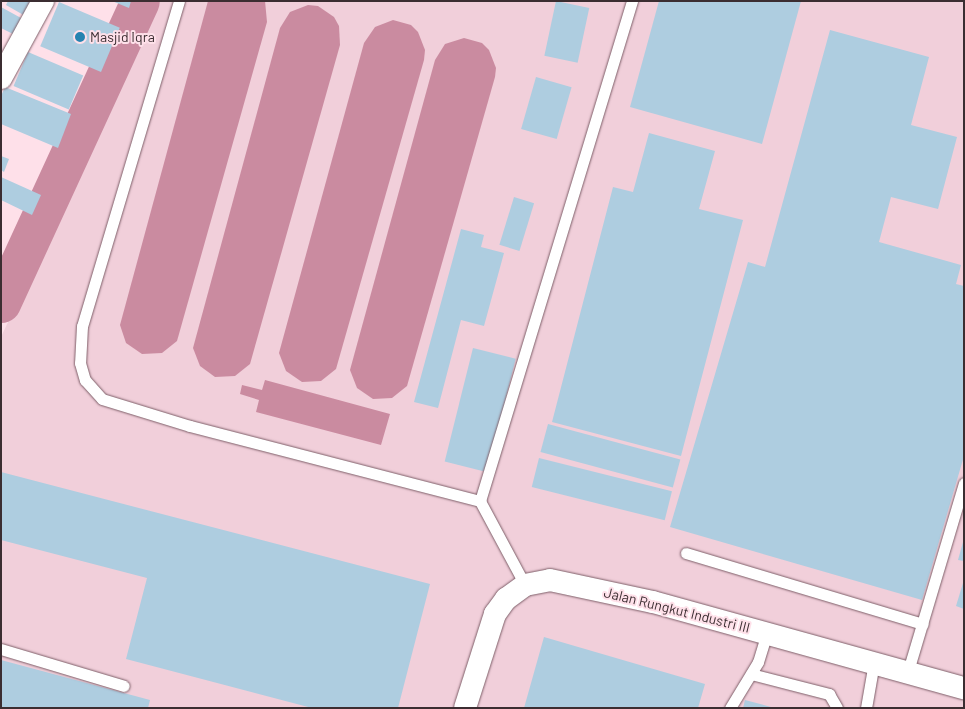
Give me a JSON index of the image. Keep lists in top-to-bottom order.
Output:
{
  "streets": {
    "street": ["Jalan Rungkut Industri III"]
  },
  "places": ["Masjid Iqra"]
}
